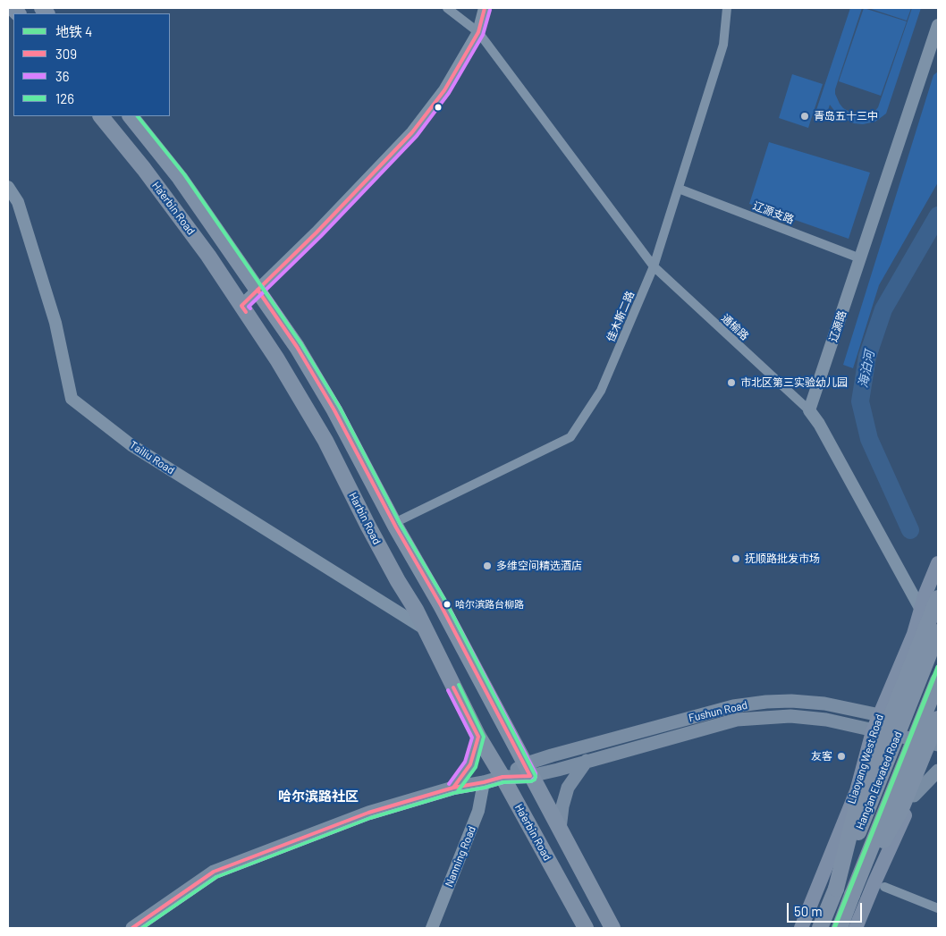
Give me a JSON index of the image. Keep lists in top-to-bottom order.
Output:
{
  "streets": {
    "highway": ["Ha'erbin Road", "Harbin Road", "Hang'an Elevated Road"],
    "main road": ["Fushun Road", "Liaoyang West Road"],
    "street": [
      "辽源支路",
      "佳木斯二路",
      "辽源路",
      "通榆路",
      "Tailiu Road",
      "Nanning Road"
    ]
  },
  "crossings": [
    ["Ha'erbin Road", "Harbin Road"],
    ["Ha'erbin Road", "Fushun Road"],
    ["辽源支路", "佳木斯二路"],
    ["辽源支路", "辽源路"],
    ["佳木斯二路", "通榆路"],
    ["佳木斯二路", "Harbin Road"],
    ["辽源路", "通榆路"],
    ["Tailiu Road", "Harbin Road"],
    ["Harbin Road", "Fushun Road"],
    ["Fushun Road", "Liaoyang West Road"],
    ["Fushun Road", "Nanning Road"]
  ],
  "districts": ["哈尔滨路社区"],
  "water": ["海泊河"],
  "places": [
    "青岛五十三中",
    "市北区第三实验幼儿园",
    "抚顺路批发市场",
    "多维空间精选酒店",
    "哈尔滨路台柳路",
    "友客"
  ],
  "lines": [
    "transit line 309",
    "transit line 36",
    "transit line 126",
    "metro line 4"
  ],
  "legend": [
    "地铁 4",
    "309",
    "36",
    "126"
  ],
  "scale_bar": "50 m"
}
